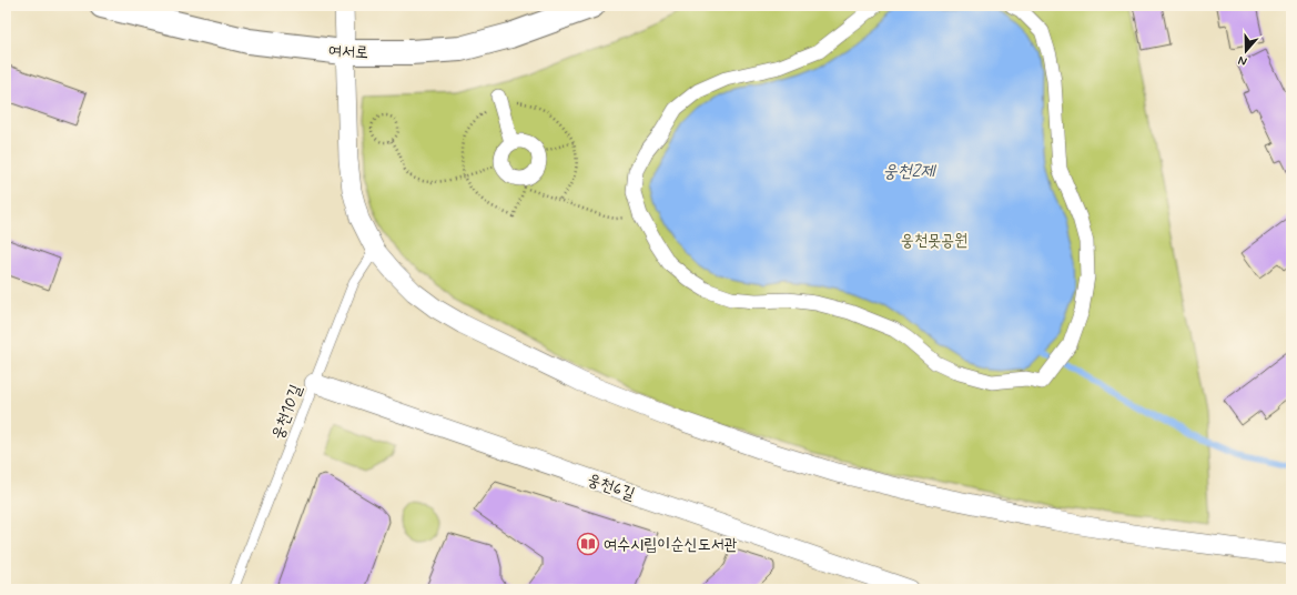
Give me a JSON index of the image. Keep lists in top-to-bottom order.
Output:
{
  "streets": {
    "street": ["여서로", "웅천6길"],
    "lane": ["웅천10길"]
  },
  "crossings": [
    ["웅천10길", "웅천6길"]
  ],
  "water": ["웅천2제"],
  "parks": ["웅천못공원"],
  "places": {
    "library": ["여수시립이순신도서관"]
  },
  "north": "bottom"
}
